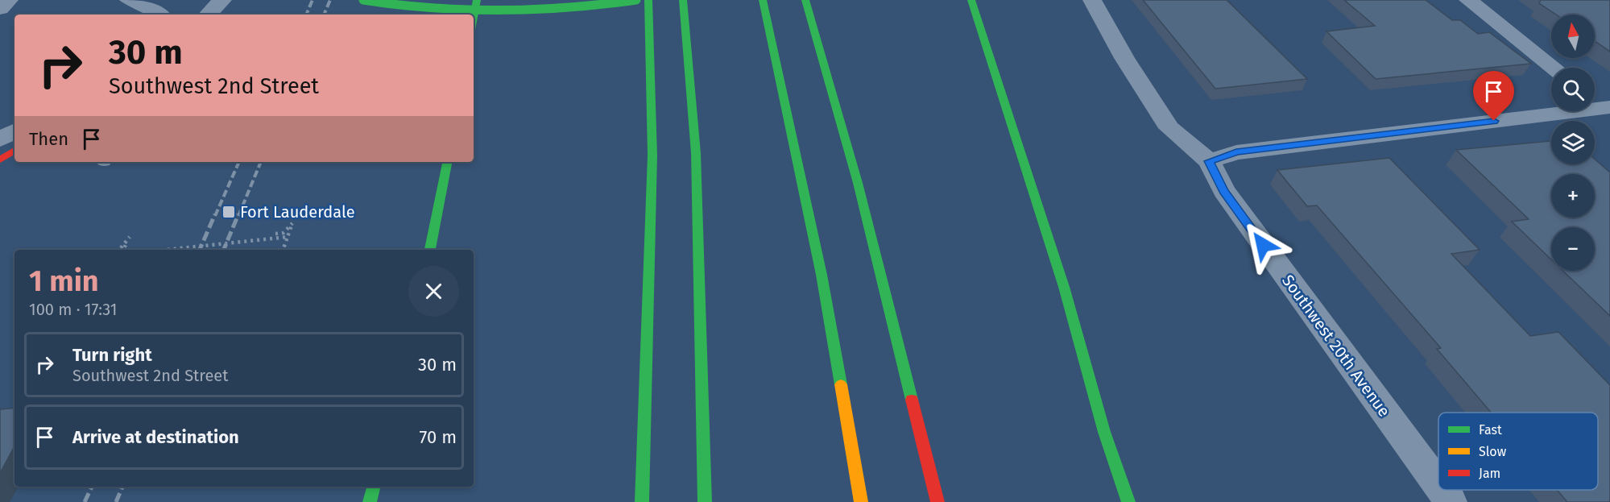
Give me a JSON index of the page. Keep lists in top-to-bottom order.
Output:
{
  "streets": {
    "street": ["Southwest 20th Avenue"]
  },
  "places": {
    "transit": ["Fort Lauderdale"]
  },
  "legend": ["Fast", "Slow", "Jam"],
  "north": "top",
  "page": {
    "map_buttons": ["+", "−"],
    "turn": ["30 m", "Southwest 2nd Street"],
    "then": "Then",
    "heading": ["1 min", "100 m · 17:31"],
    "list": [
      {
        "name": "Turn right",
        "note": "Southwest 2nd Street",
        "value": "30 m"
      },
      {
        "name": "Arrive at destination",
        "value": "70 m"
      }
    ]
  }
}
